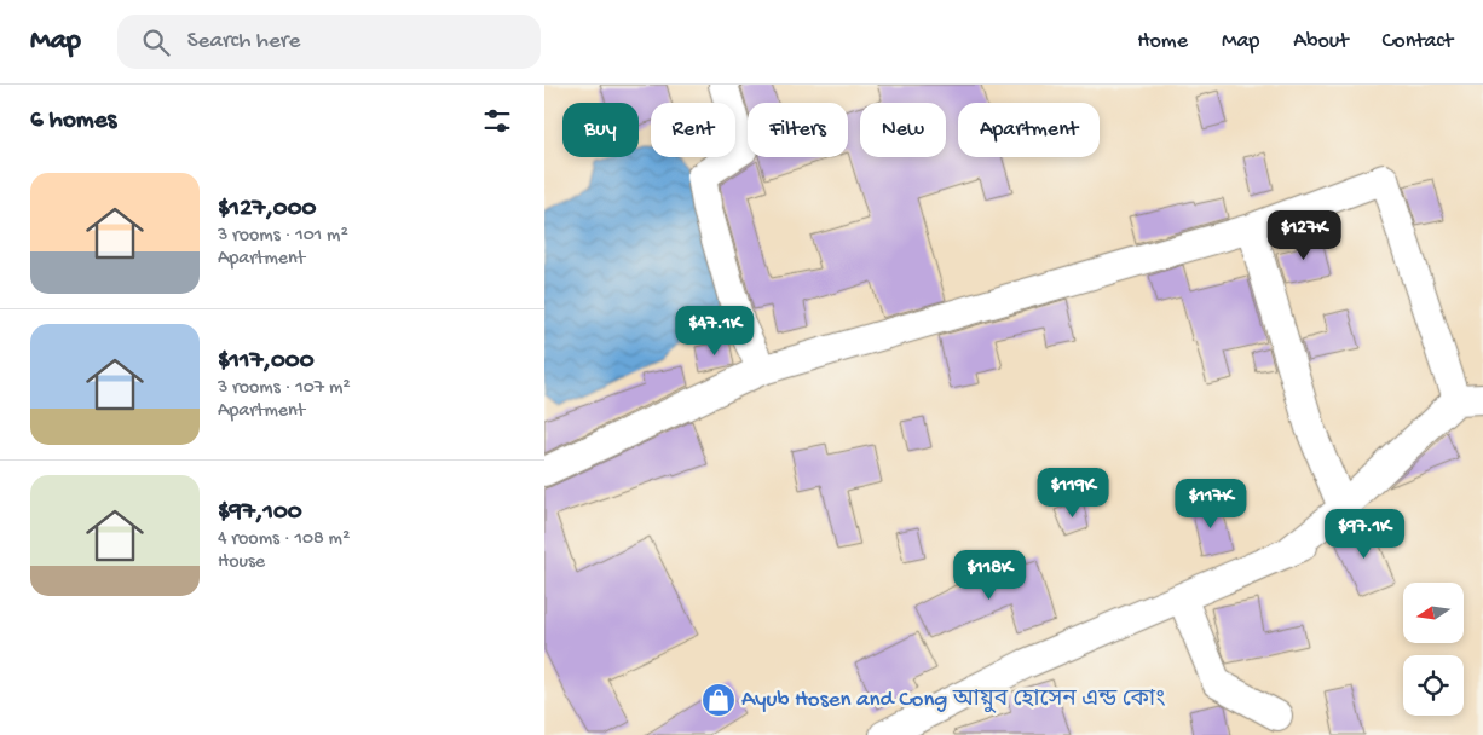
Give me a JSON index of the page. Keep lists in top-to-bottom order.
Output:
{
  "places": {
    "shop": ["Ayub Hosen and Cong আয়ুব হোসেন এন্ড কোং"]
  },
  "north": "left",
  "page": {
    "header": "Map",
    "search": "Search here",
    "nav": [
      "Home",
      "Map",
      "About",
      "Contact"
    ],
    "heading": "6 homes",
    "chip": [
      "Buy",
      "Rent",
      "Filters",
      "New",
      "Apartment"
    ],
    "list": [
      {
        "name": "$127,000",
        "note": "3 rooms · 101 m² · Apartment"
      },
      {
        "name": "$117,000",
        "note": "3 rooms · 107 m² · Apartment"
      },
      {
        "name": "$97,100",
        "note": "4 rooms · 108 m² · House"
      }
    ],
    "price": [
      "$127K",
      "$47.1K",
      "$119K",
      "$117K",
      "$97.1K",
      "$118K"
    ]
  }
}
